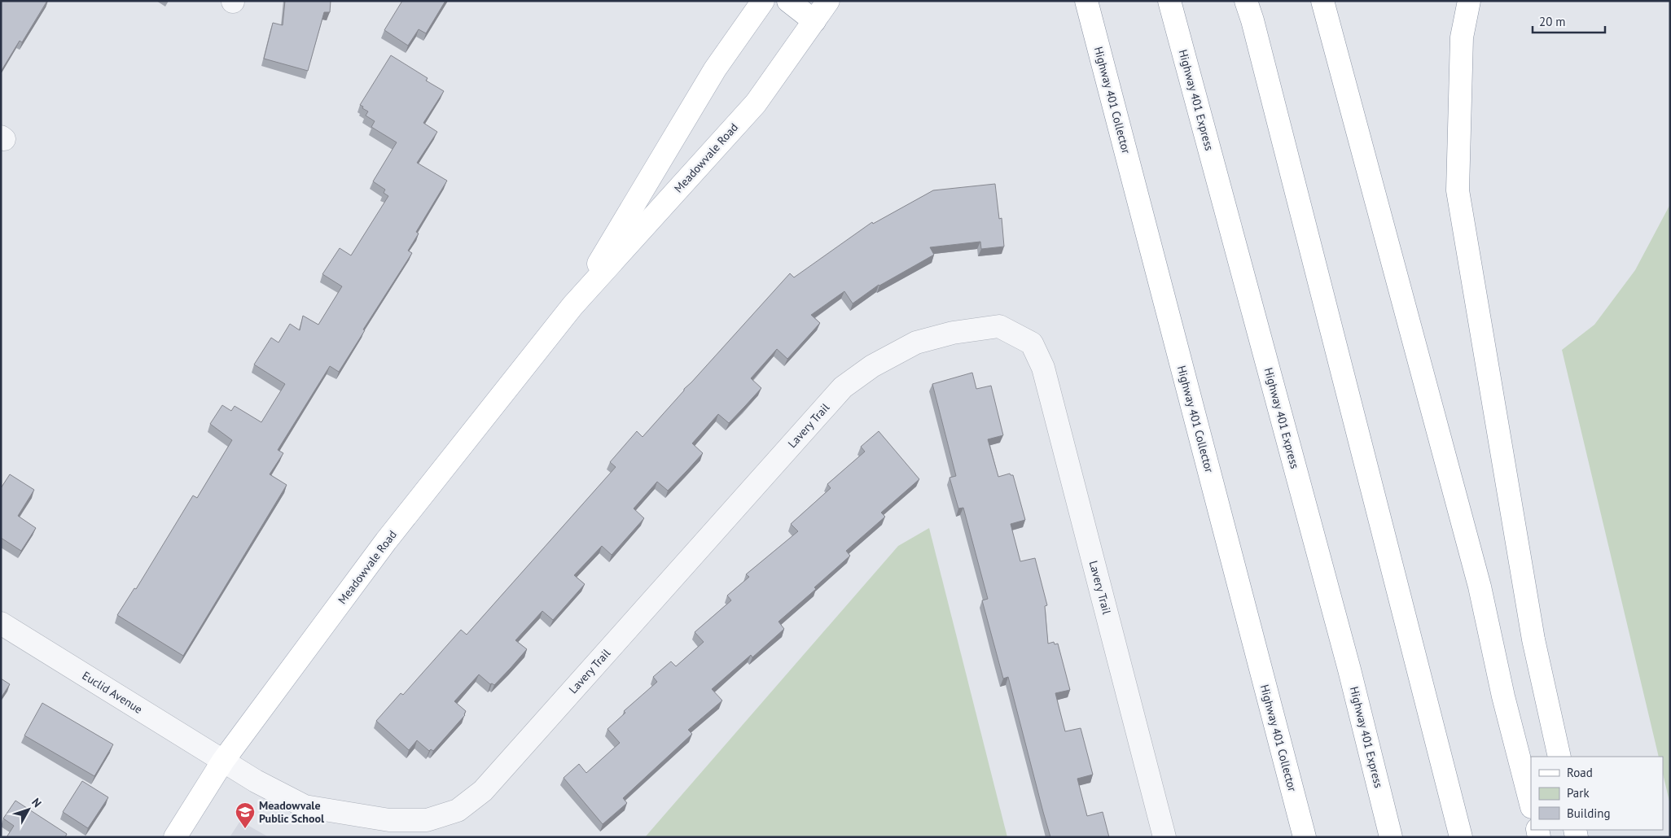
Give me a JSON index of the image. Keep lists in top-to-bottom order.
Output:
{
  "streets": {
    "main road": ["Highway 401 Collector", "Highway 401 Express", "Meadowvale Road"],
    "street": ["Lavery Trail", "Euclid Avenue"]
  },
  "crossings": [
    ["Meadowvale Road", "Lavery Trail"],
    ["Meadowvale Road", "Euclid Avenue"],
    ["Lavery Trail", "Euclid Avenue"]
  ],
  "places": {
    "school or university": ["Meadowvale Public School"]
  },
  "legend": ["Road", "Park", "Building"],
  "scale_bar": "20 m",
  "north": "top right"
}
